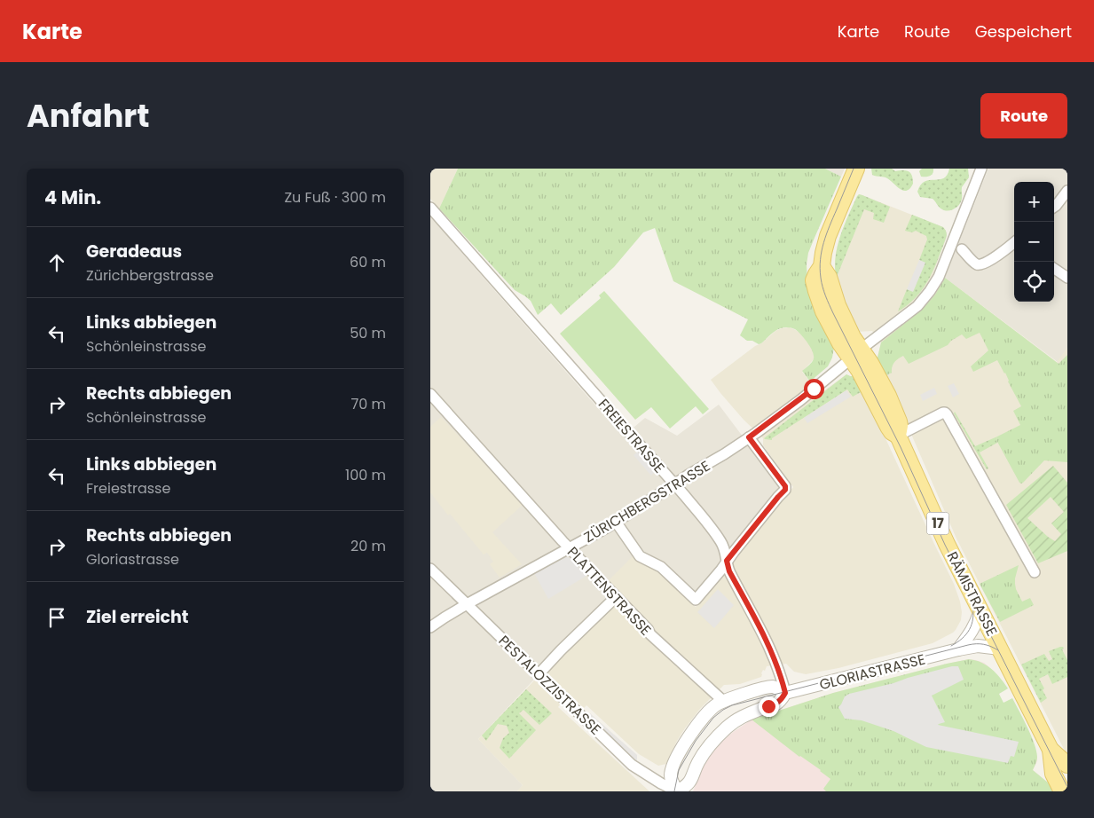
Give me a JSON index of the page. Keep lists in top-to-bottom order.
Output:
{
  "streets": {
    "main road": ["17", "RÄMISTRASSE"],
    "street": [
      "FREIESTRASSE",
      "ZÜRICHBERGSTRASSE",
      "PLATTENSTRASSE",
      "GLORIASTRASSE",
      "PESTALOZZISTRASSE"
    ]
  },
  "crossings": [
    ["FREIESTRASSE", "ZÜRICHBERGSTRASSE"],
    ["FREIESTRASSE", "GLORIASTRASSE"],
    ["ZÜRICHBERGSTRASSE", "PLATTENSTRASSE"],
    ["ZÜRICHBERGSTRASSE", "RÄMISTRASSE"],
    ["ZÜRICHBERGSTRASSE", "PESTALOZZISTRASSE"],
    ["PLATTENSTRASSE", "GLORIASTRASSE"],
    ["RÄMISTRASSE", "GLORIASTRASSE"],
    ["GLORIASTRASSE", "PESTALOZZISTRASSE"]
  ],
  "page": {
    "header": "Karte",
    "nav": ["Karte", "Route", "Gespeichert"],
    "title": "Anfahrt",
    "buttons": "Route",
    "heading": ["4 Min.", "Zu Fuß · 300 m"],
    "map_buttons": ["+", "−"],
    "list": [
      ["Geradeaus", "Zürichbergstrasse", "60 m"],
      ["Links abbiegen", "Schönleinstrasse", "50 m"],
      ["Rechts abbiegen", "Schönleinstrasse", "70 m"],
      ["Links abbiegen", "Freiestrasse", "100 m"],
      ["Rechts abbiegen", "Gloriastrasse", "20 m"],
      "Ziel erreicht"
    ]
  }
}
